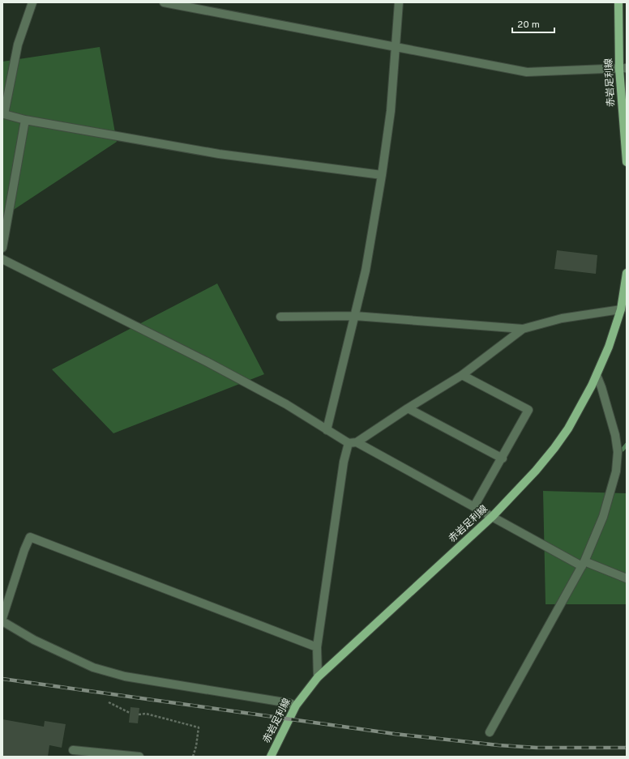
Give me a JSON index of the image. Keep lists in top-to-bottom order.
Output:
{
  "streets": {
    "main road": ["赤岩足利線"]
  },
  "scale_bar": "20 m"
}
